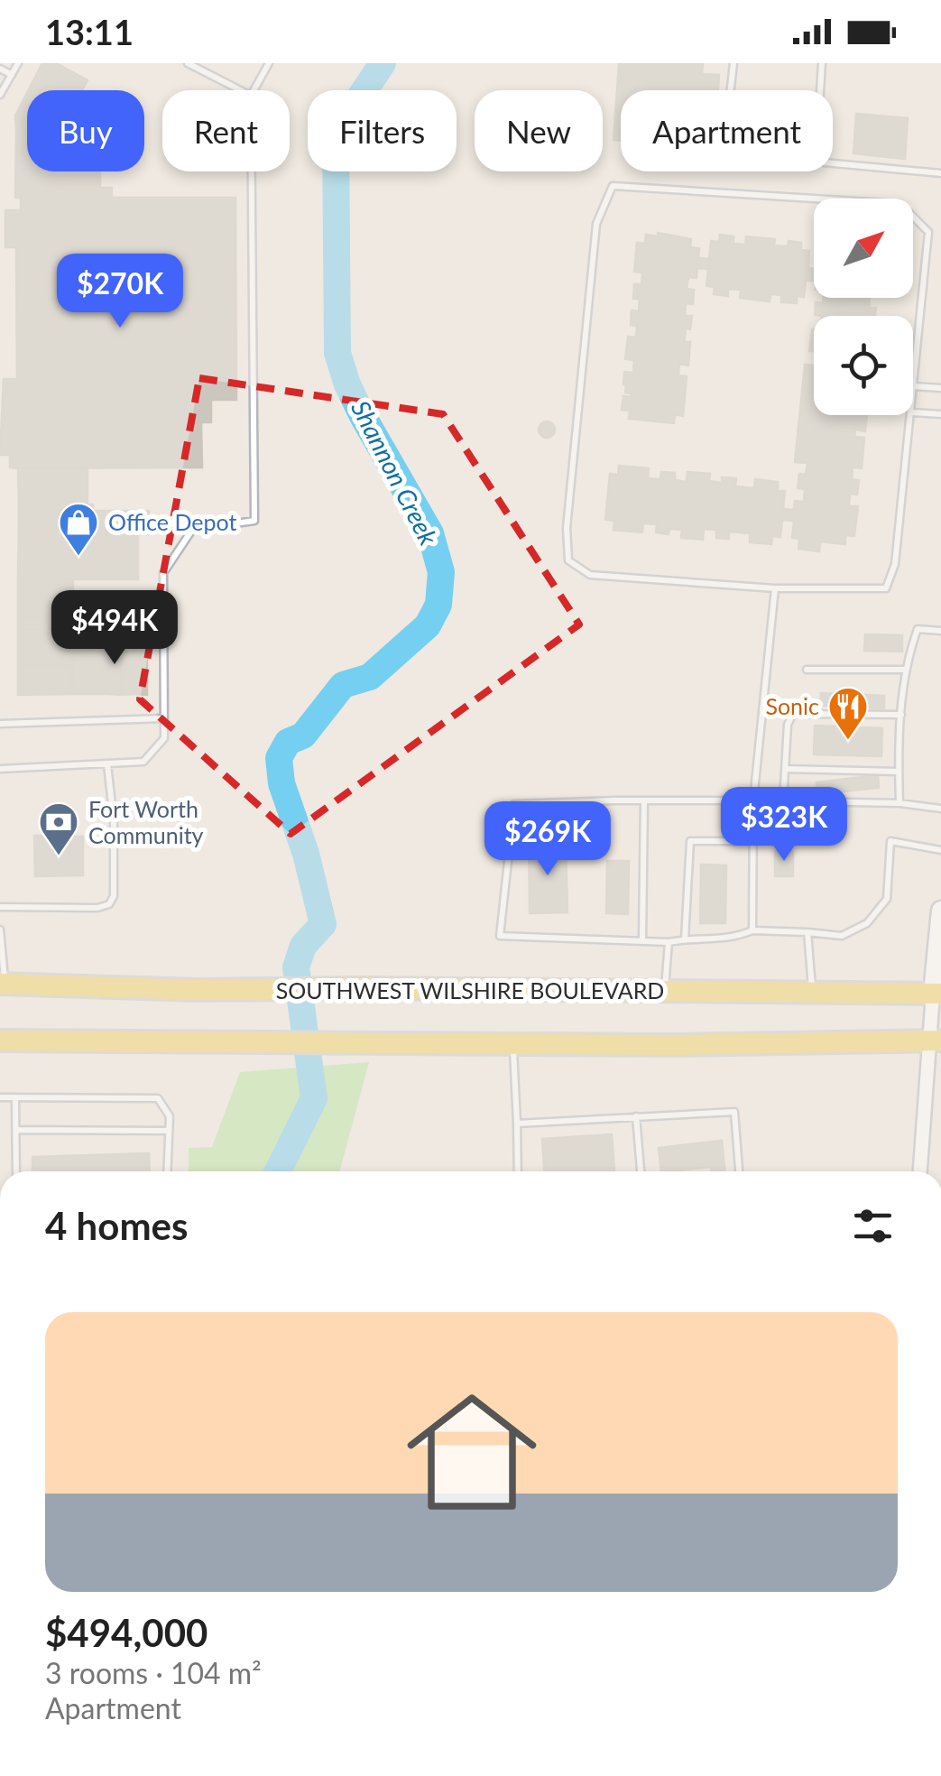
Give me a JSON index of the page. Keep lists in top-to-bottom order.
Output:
{
  "streets": {
    "main road": ["SOUTHWEST WILSHIRE BOULEVARD"]
  },
  "water": ["Shannon Creek"],
  "places": {
    "shop": ["Office Depot"],
    "restaurant": ["Sonic"],
    "bank": ["Fort Worth Community"]
  },
  "north": "top right",
  "page": {
    "status": "13:11",
    "chip": [
      "Buy",
      "Rent",
      "Filters",
      "New",
      "Apartment"
    ],
    "price": [
      "$270K",
      "$494K",
      "$323K",
      "$269K"
    ],
    "heading": "4 homes",
    "list": [
      {
        "name": "$494,000",
        "note": "3 rooms · 104 m² · Apartment"
      }
    ]
  }
}
